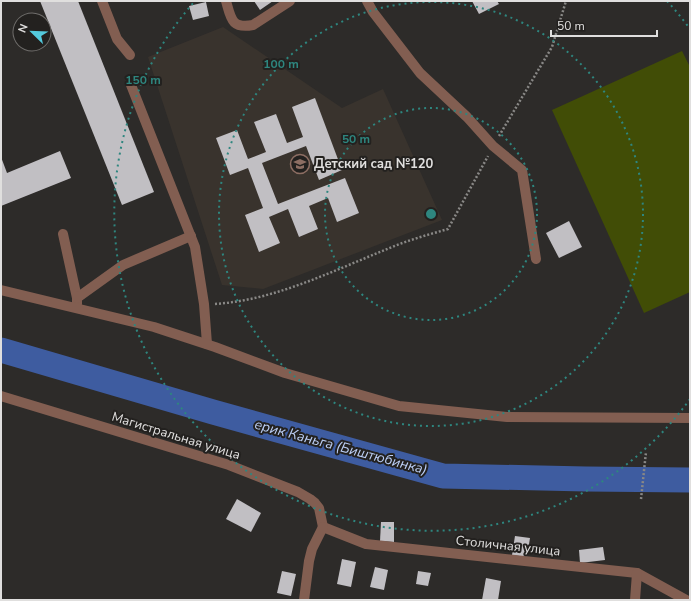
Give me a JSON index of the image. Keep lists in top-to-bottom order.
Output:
{
  "streets": {
    "street": ["Магистральная улица", "Столичная улица"]
  },
  "crossings": [
    ["Магистральная улица", "Столичная улица"]
  ],
  "water": ["ерик Каньга (Биштюбинка)"],
  "places": {
    "school or university": ["Детский сад №120"]
  },
  "scale_bar": "50 m",
  "north": "top left",
  "rings": ["100 m", "150 m", "50 m"]
}
